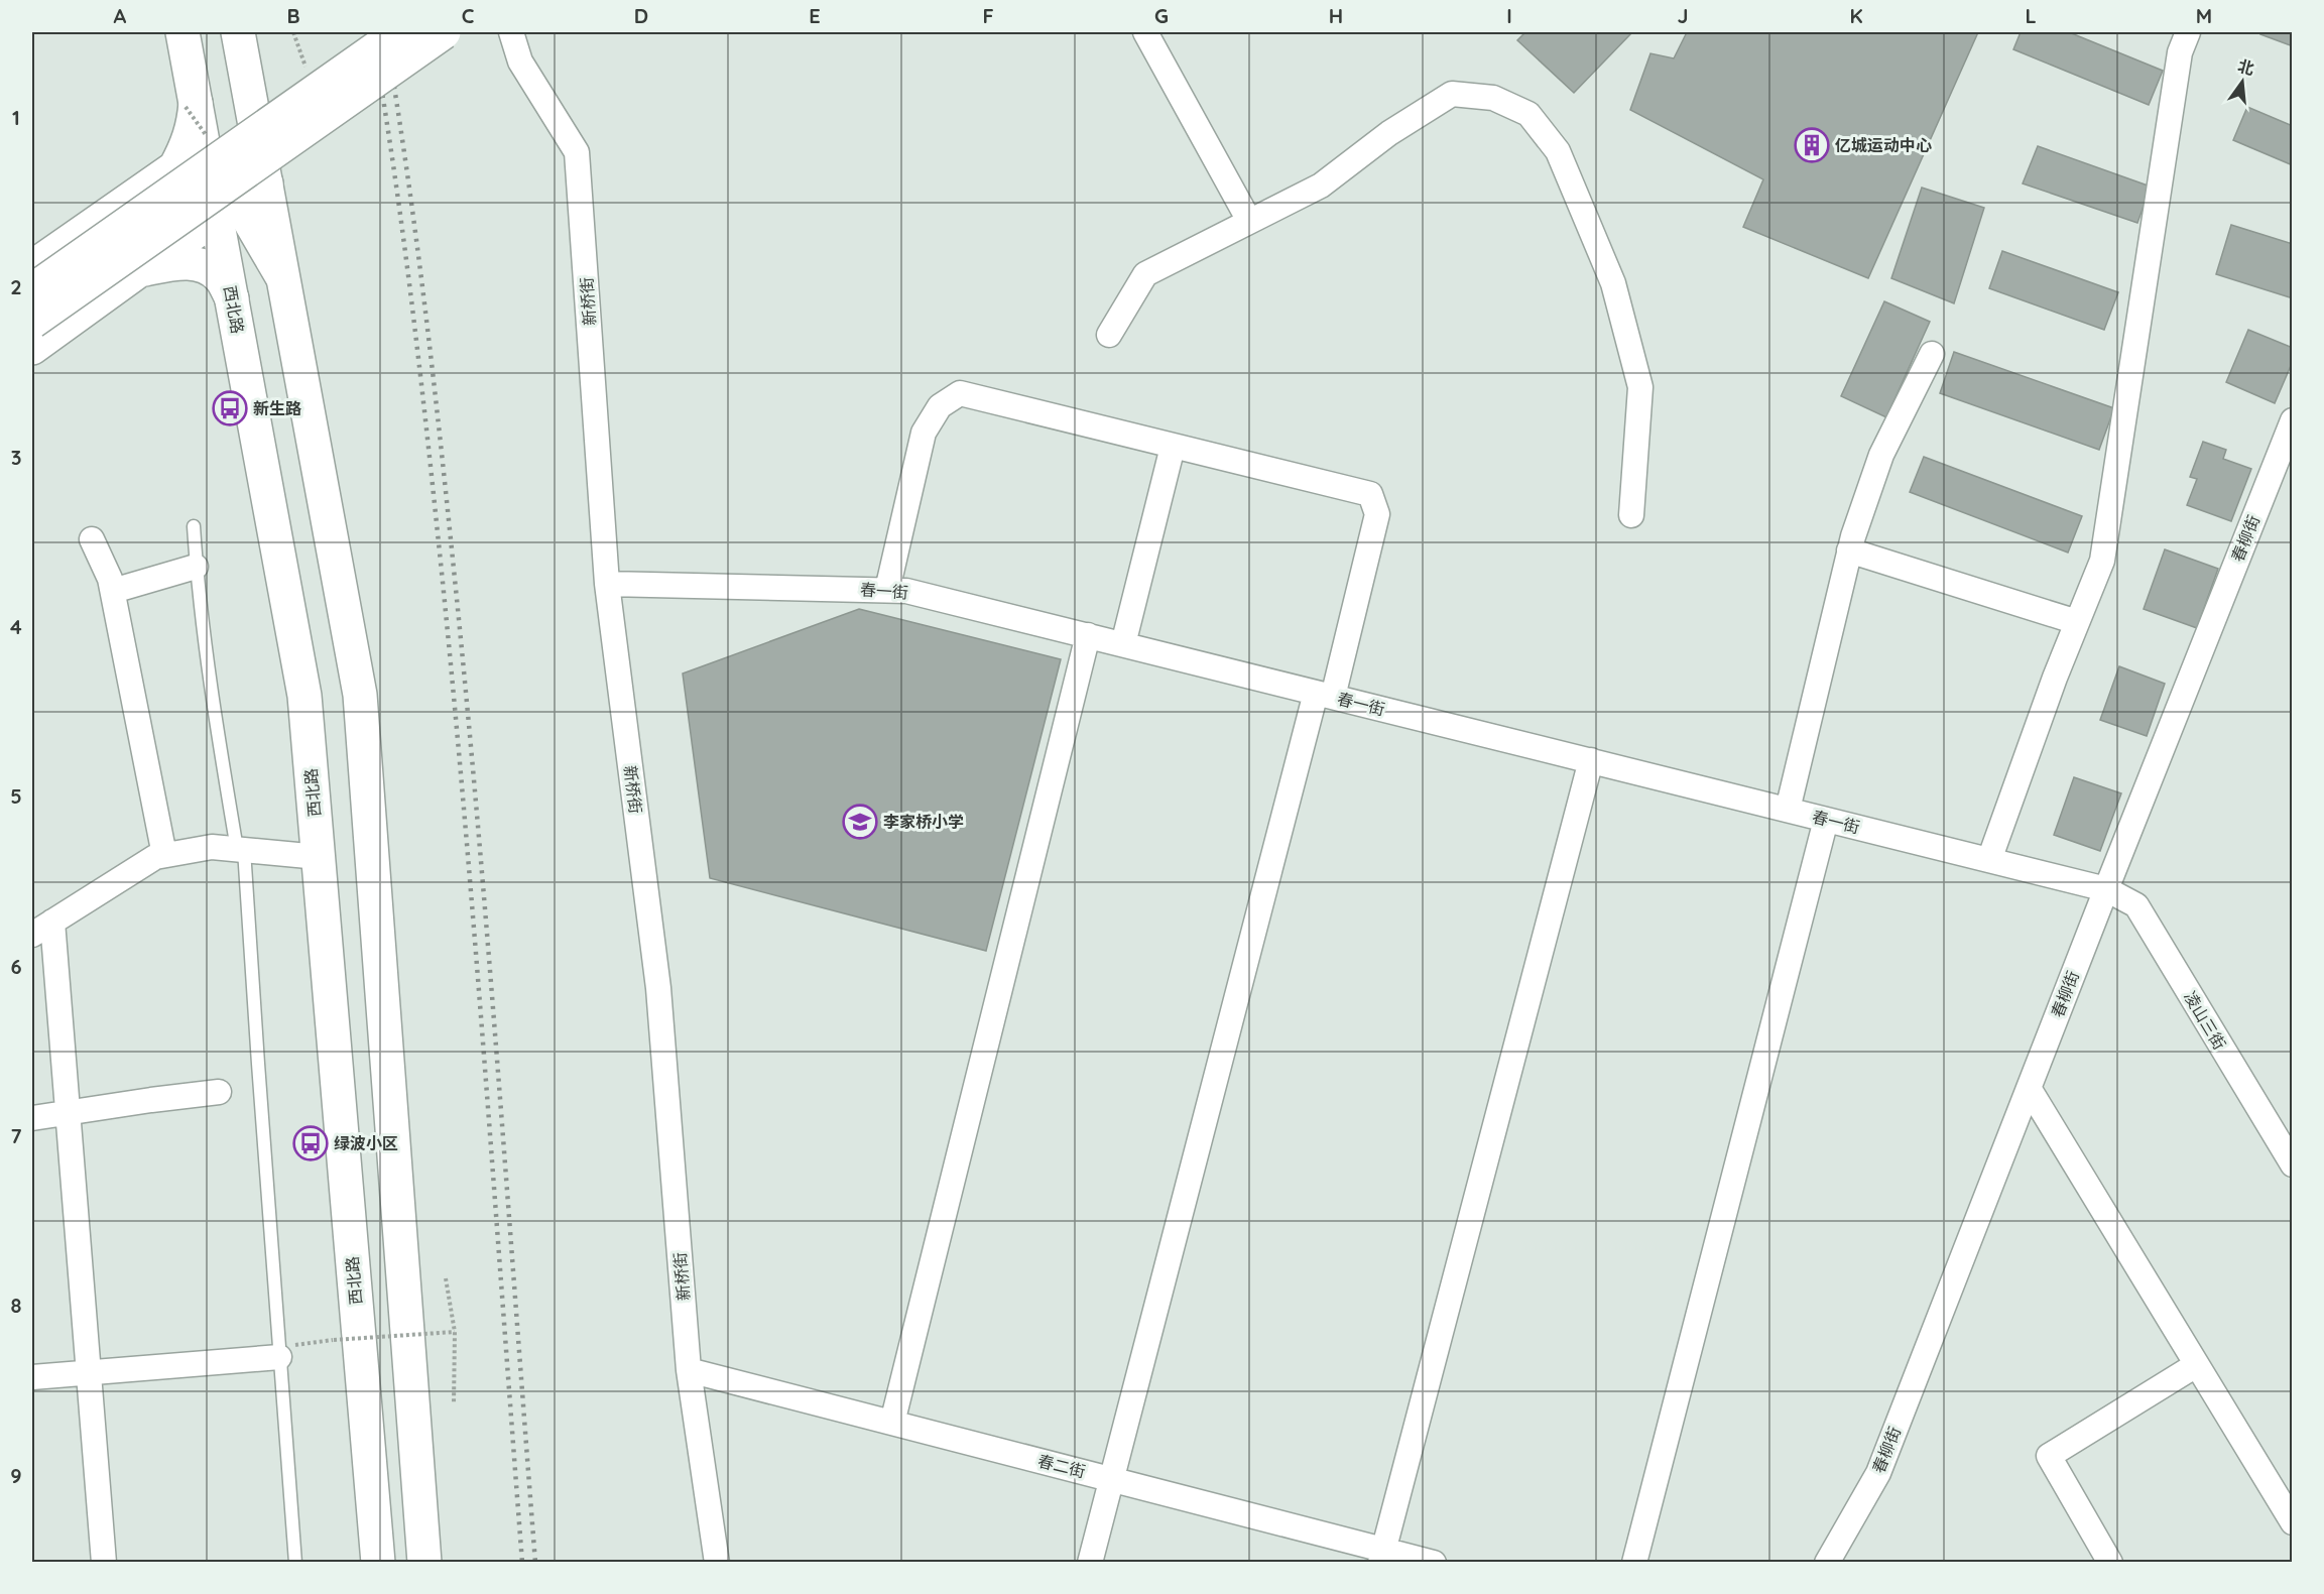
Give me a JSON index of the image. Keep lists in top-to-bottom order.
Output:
{
  "streets": {
    "main road": ["西北路"],
    "street": [
      "新桥街",
      "春柳街",
      "春一街",
      "凌山三街",
      "春二街"
    ]
  },
  "crossings": [
    ["新桥街", "春一街"],
    ["新桥街", "春二街"],
    ["春柳街", "春一街"],
    ["春柳街", "凌山三街"],
    ["春一街", "凌山三街"]
  ],
  "places": {
    "building": ["亿城运动中心"],
    "bus stop": ["新生路", "绿波小区"],
    "school or university": ["李家桥小学"]
  },
  "north": "top",
  "grid": {
    "columns": [
      "A",
      "B",
      "C",
      "D",
      "E",
      "F",
      "G",
      "H",
      "I",
      "J",
      "K",
      "L",
      "M"
    ],
    "rows": [
      "1",
      "2",
      "3",
      "4",
      "5",
      "6",
      "7",
      "8",
      "9"
    ]
  }
}
